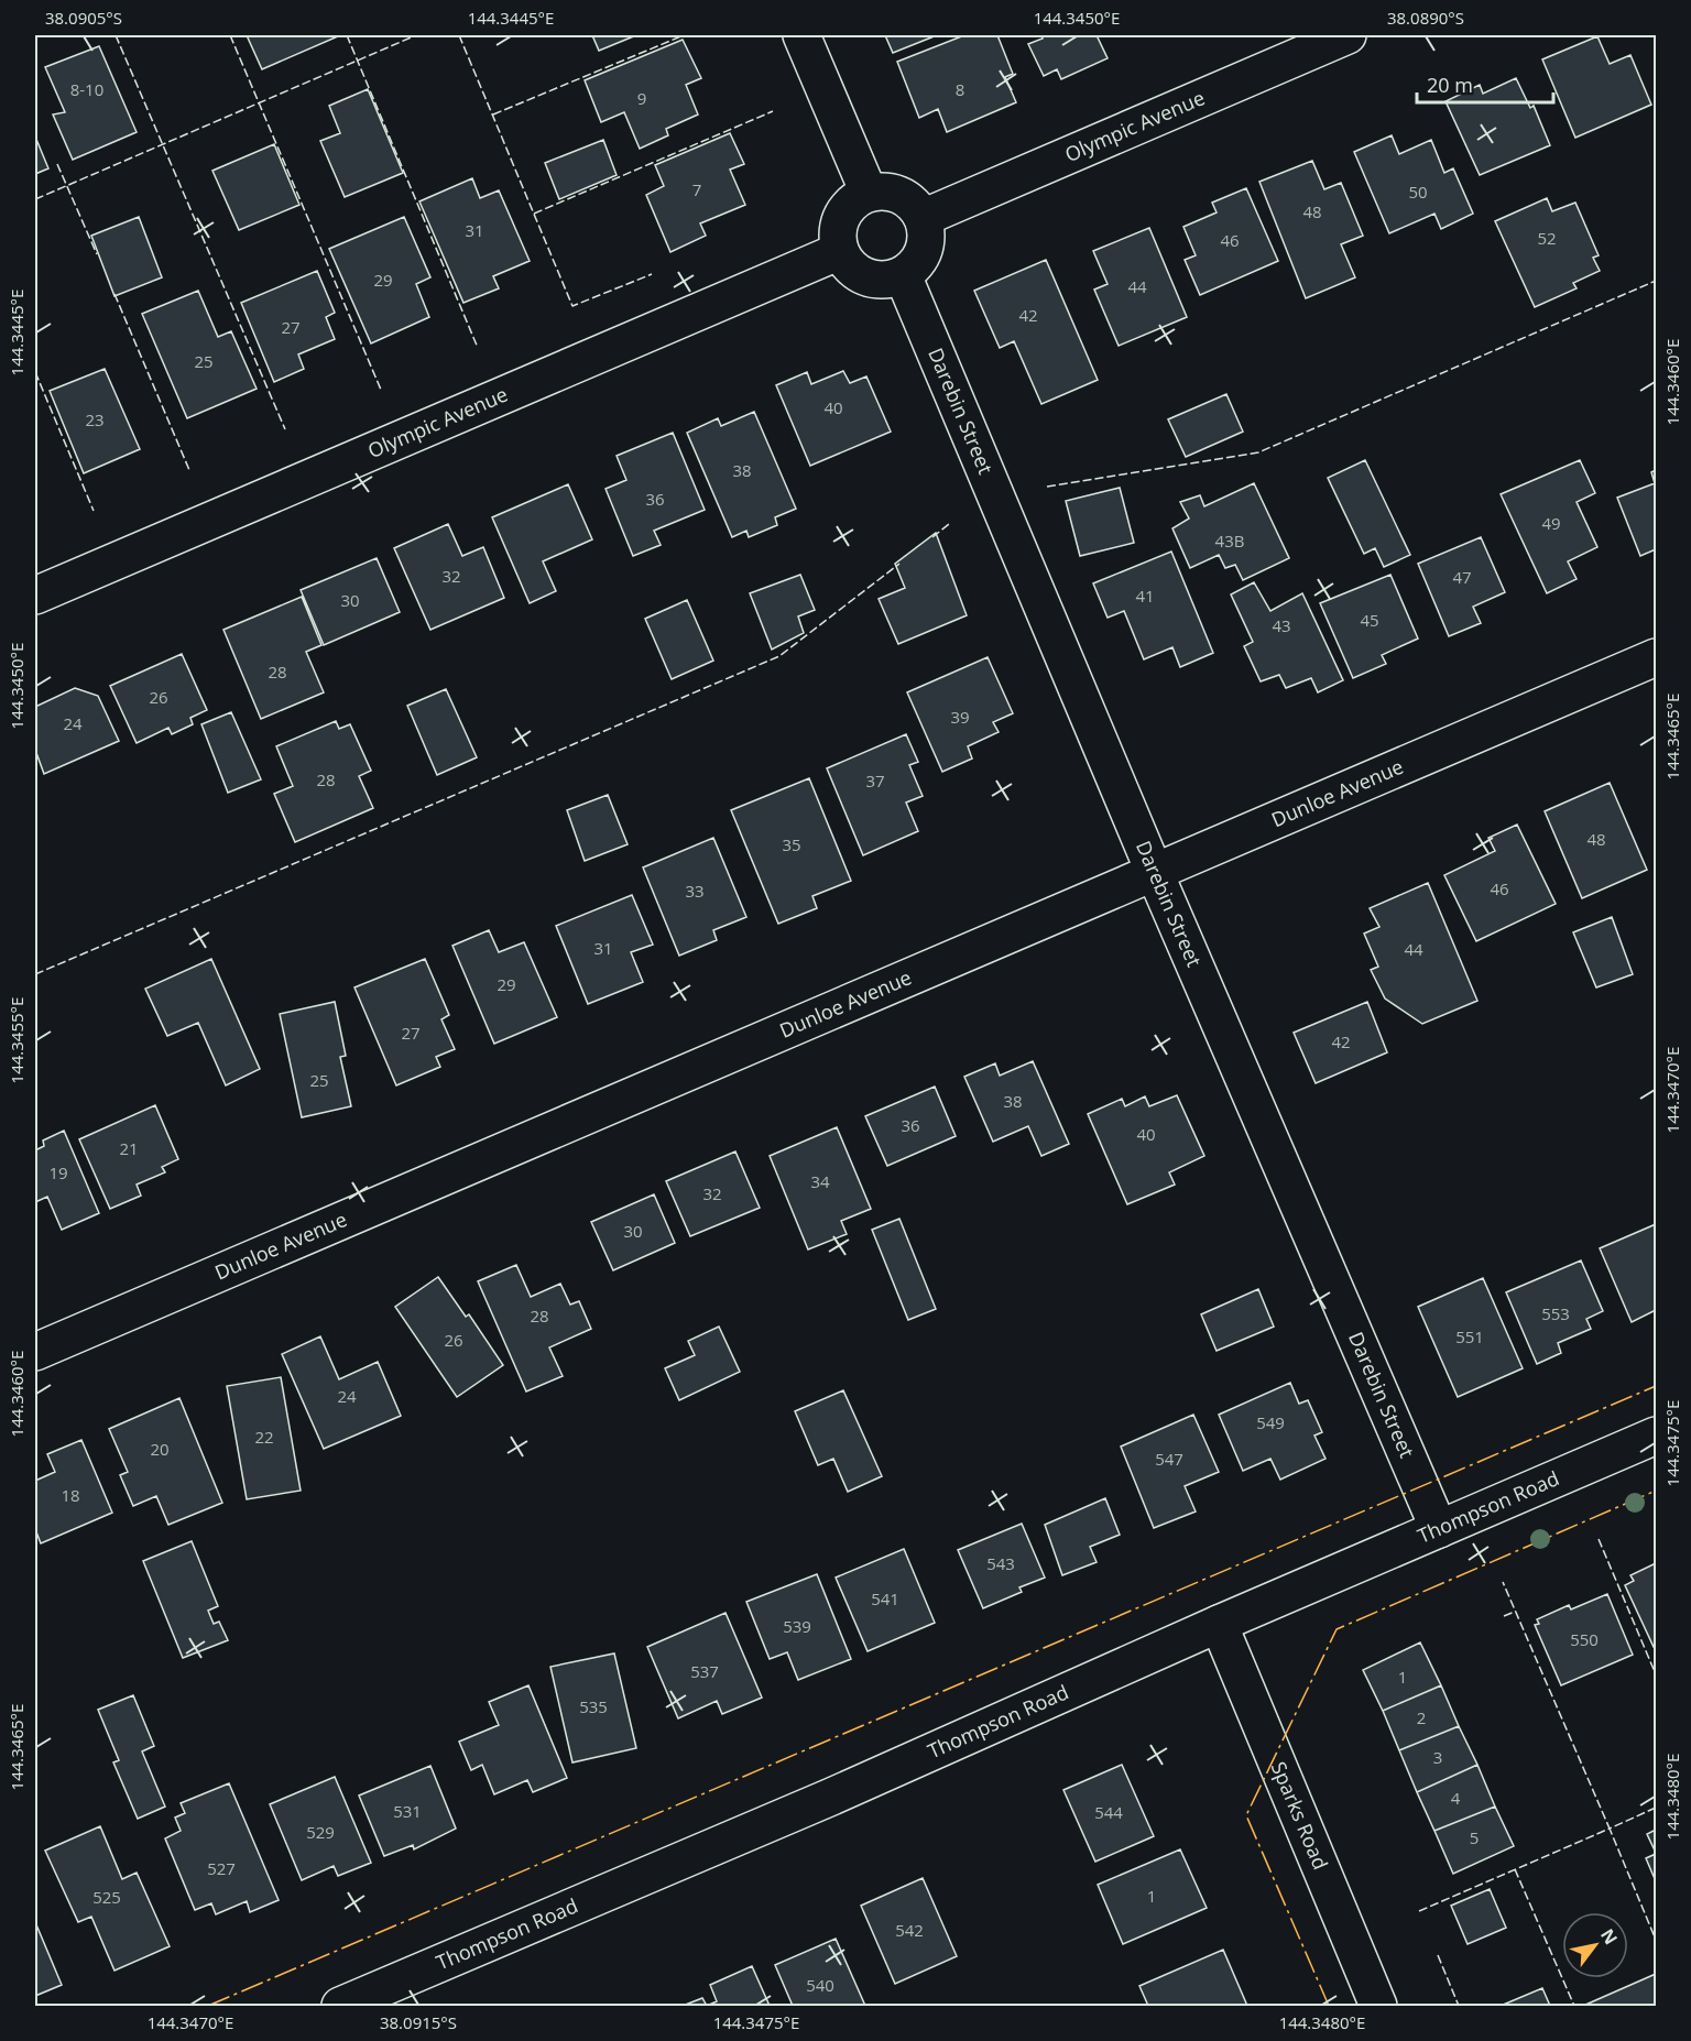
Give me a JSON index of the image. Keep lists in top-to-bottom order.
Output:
{
  "streets": {
    "street": [
      "Olympic Avenue",
      "Darebin Street",
      "Dunloe Avenue",
      "Thompson Road",
      "Sparks Road"
    ]
  },
  "crossings": [
    ["Olympic Avenue", "Darebin Street"],
    ["Darebin Street", "Dunloe Avenue"],
    ["Darebin Street", "Thompson Road"],
    ["Thompson Road", "Sparks Road"]
  ],
  "house_numbers": [
    "8-10",
    "8",
    "9",
    "7",
    "50",
    "48",
    "31",
    "52",
    "46",
    "29",
    "44",
    "42",
    "27",
    "25",
    "40",
    "23",
    "38",
    "36",
    "49",
    "43B",
    "32",
    "47",
    "41",
    "30",
    "45",
    "43",
    "28",
    "26",
    "39",
    "24",
    "28",
    "37",
    "48",
    "35",
    "46",
    "33",
    "31",
    "44",
    "29",
    "27",
    "42",
    "25",
    "38",
    "36",
    "40",
    "21",
    "19",
    "34",
    "32",
    "30",
    "553",
    "28",
    "551",
    "26",
    "24",
    "549",
    "22",
    "20",
    "547",
    "18",
    "543",
    "541",
    "539",
    "550",
    "537",
    "1",
    "535",
    "2",
    "3",
    "4",
    "531",
    "544",
    "529",
    "5",
    "527",
    "1",
    "525",
    "542",
    "540"
  ],
  "scale_bar": "20 m",
  "north": "top right",
  "coordinates": [
    "38.0905°S",
    "144.3445°E",
    "144.3450°E",
    "38.0890°S",
    "144.3460°E",
    "144.3465°E",
    "144.3455°E",
    "144.3470°E",
    "144.3475°E",
    "144.3480°E",
    "38.0915°S"
  ]
}
